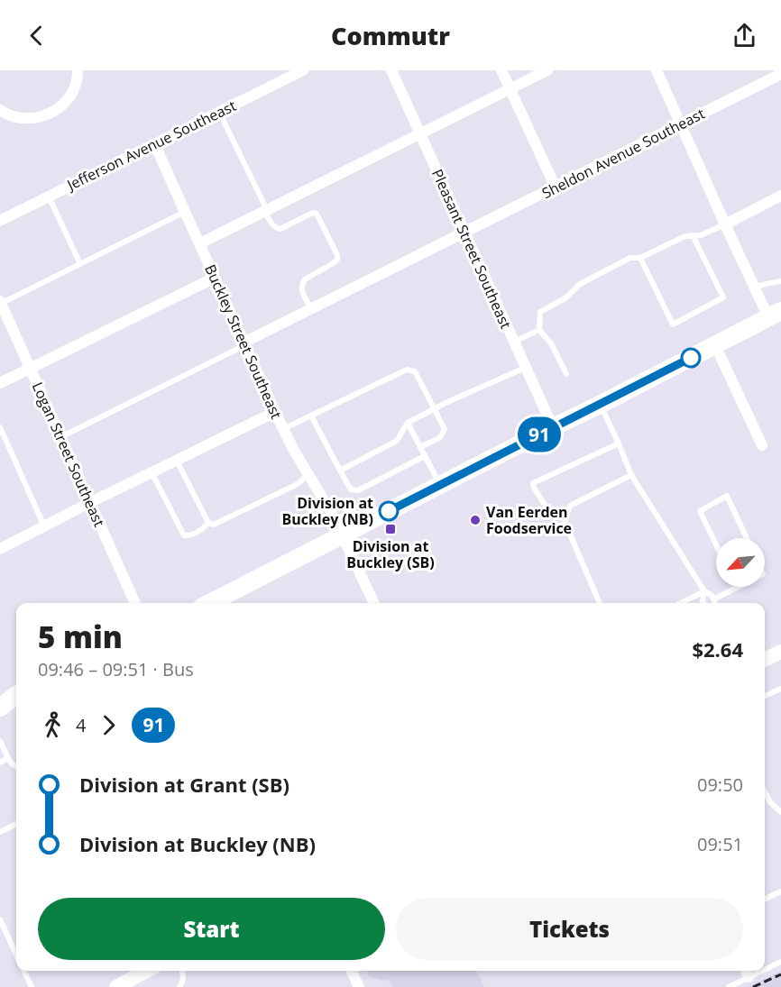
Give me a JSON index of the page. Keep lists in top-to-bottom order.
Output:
{
  "streets": {
    "street": [
      "Jefferson Avenue Southeast",
      "Sheldon Avenue Southeast",
      "Pleasant Street Southeast",
      "Buckley Street Southeast",
      "Logan Street Southeast"
    ]
  },
  "crossings": [
    ["Jefferson Avenue Southeast", "Buckley Street Southeast"],
    ["Sheldon Avenue Southeast", "Pleasant Street Southeast"],
    ["Sheldon Avenue Southeast", "Buckley Street Southeast"]
  ],
  "places": {
    "other": ["Division at Buckley (NB)", "Van Eerden Foodservice"],
    "transit": ["Division at Buckley (SB)"]
  },
  "lines": ["bus line 91"],
  "north": "bottom left",
  "page": {
    "header": "Commutr",
    "on_map": "91",
    "heading": ["5 min", "09:46 – 09:51 · Bus", "$2.64"],
    "legs": ["4", "91"],
    "list": [
      {
        "name": "Division at Grant (SB)",
        "value": "09:50"
      },
      {
        "name": "Division at Buckley (NB)",
        "value": "09:51"
      }
    ],
    "buttons": ["Start", "Tickets"]
  }
}
